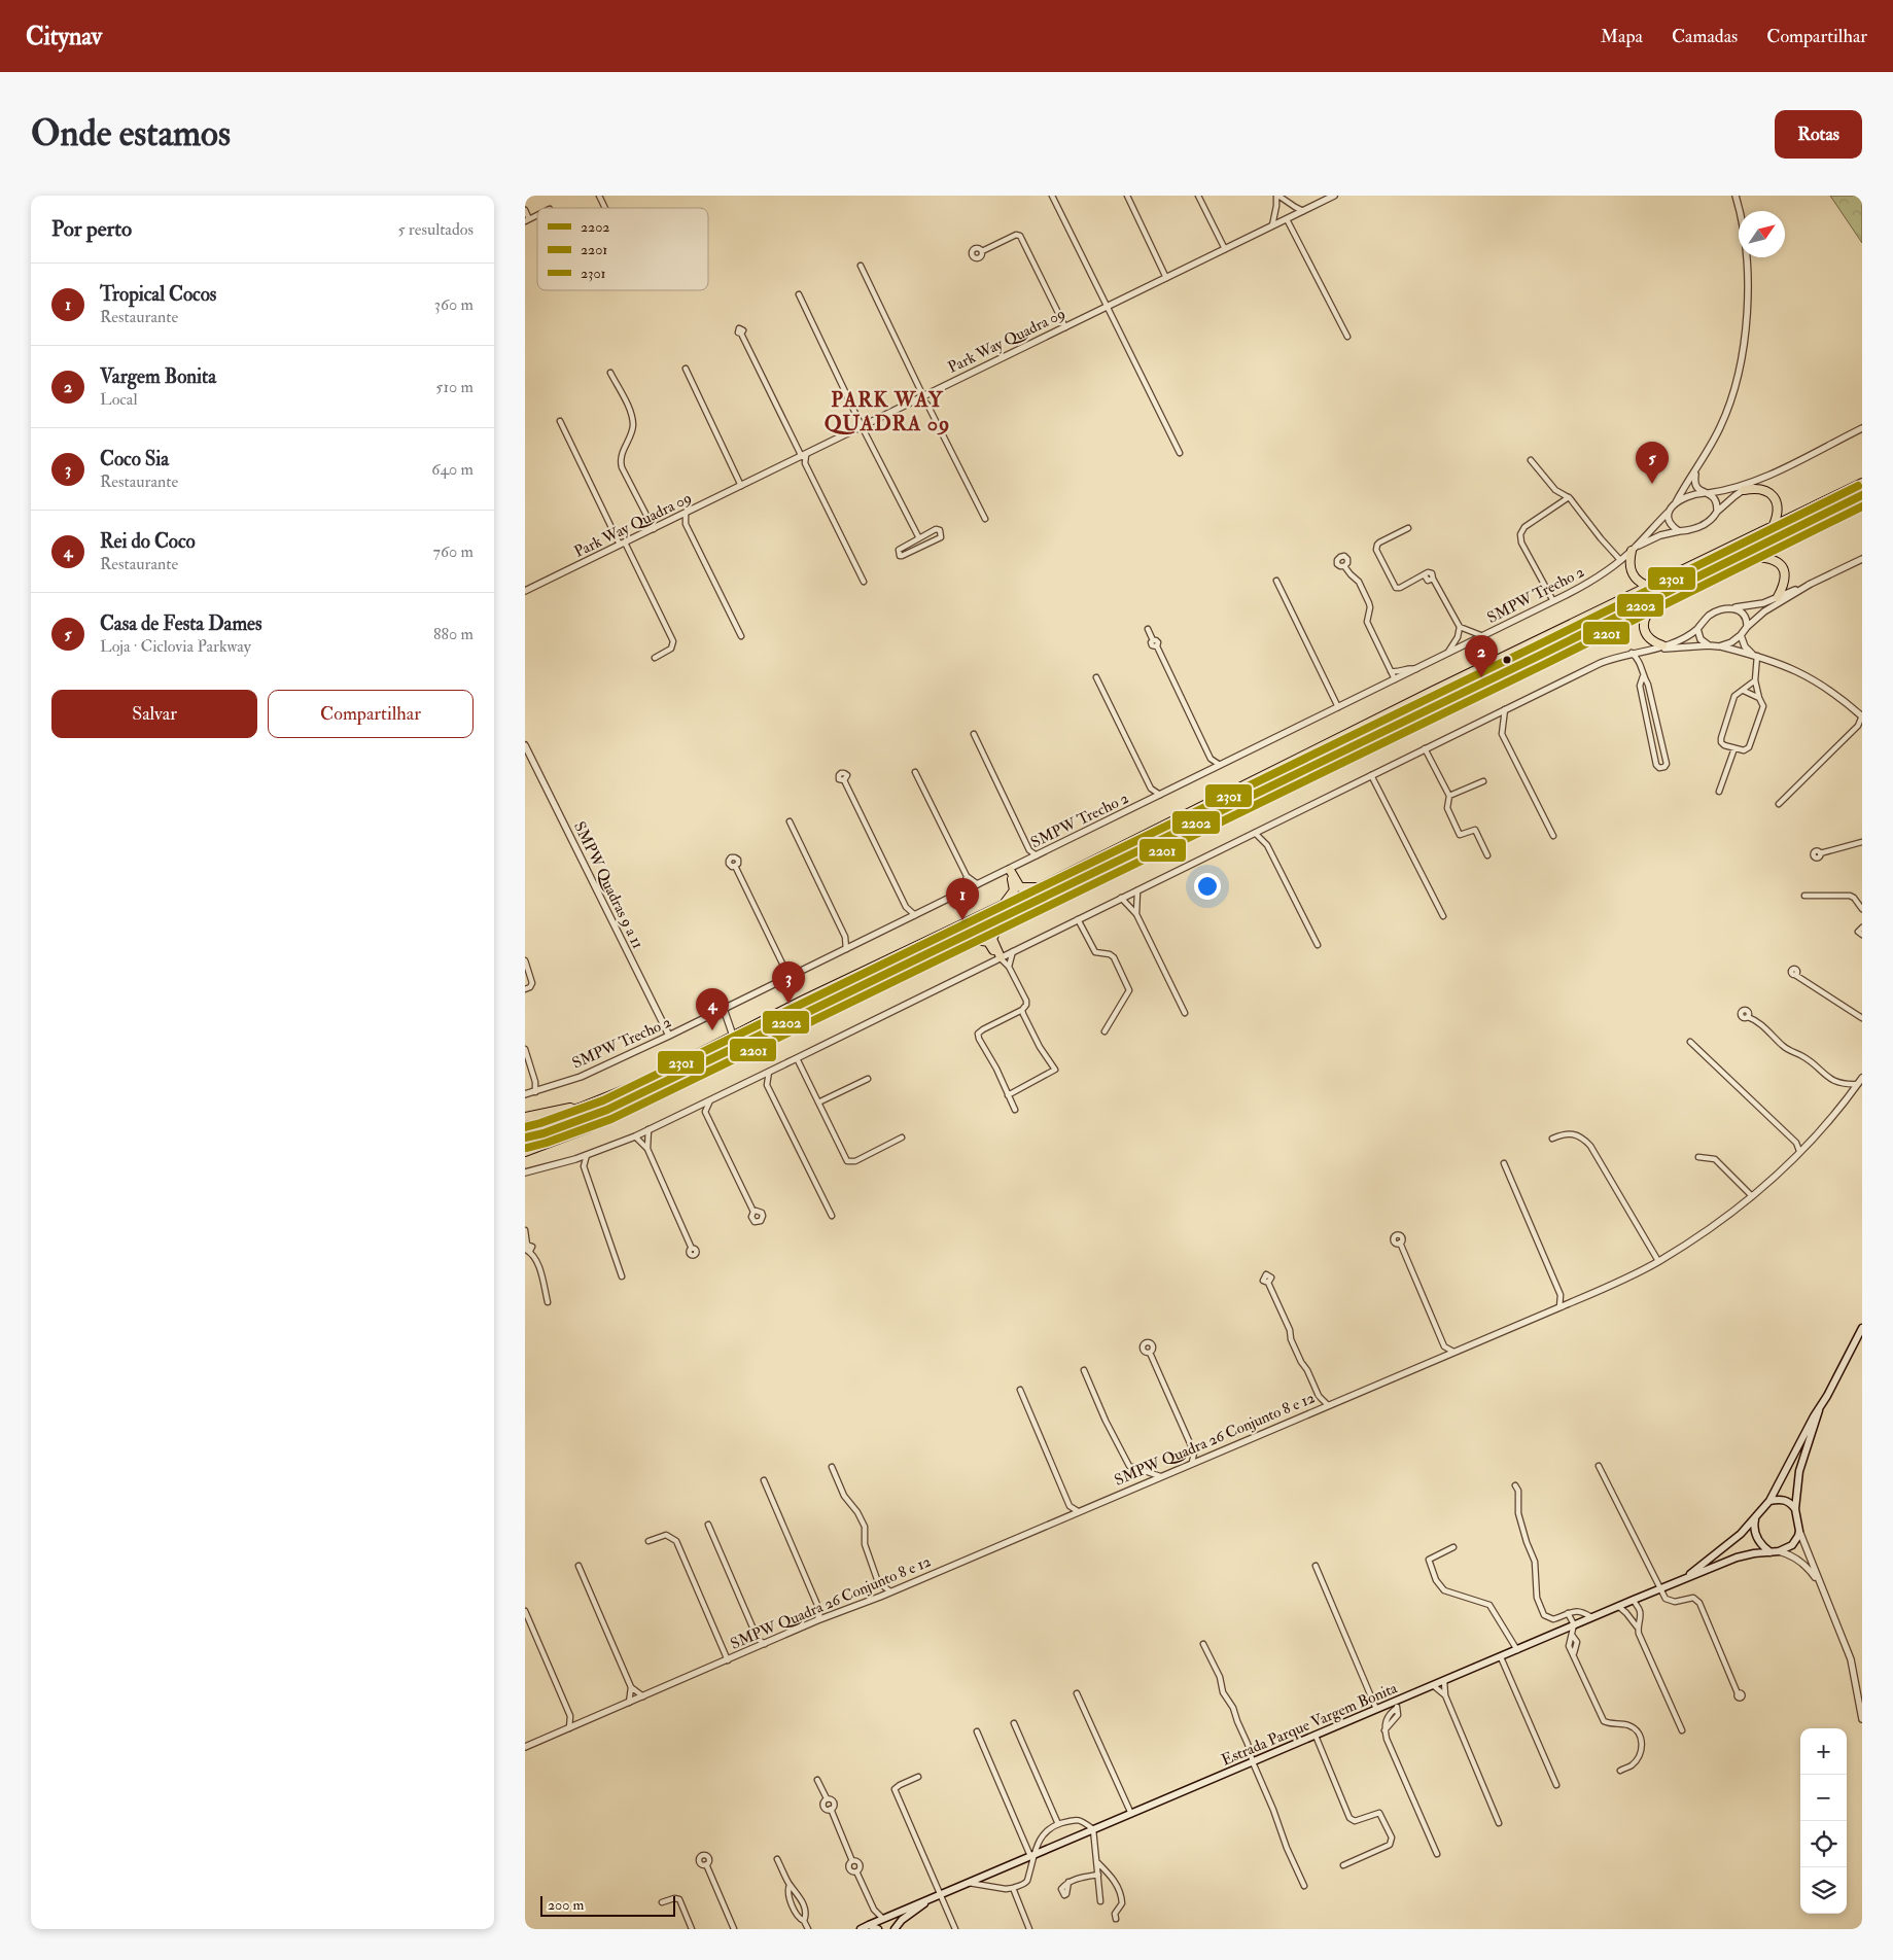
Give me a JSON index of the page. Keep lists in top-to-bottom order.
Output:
{
  "streets": {
    "main road": ["Estrada Parque Vargem Bonita"],
    "street": [
      "Park Way Quadra 09",
      "SMPW Trecho 2",
      "SMPW Quadras 9 a 11",
      "SMPW Quadra 26 Conjunto 8 e 12"
    ]
  },
  "crossings": [
    ["SMPW Trecho 2", "SMPW Quadras 9 a 11"]
  ],
  "districts": ["PARK WAY QUADRA 09"],
  "lines": ["transit line 2301", "transit line 2202", "transit line 2201"],
  "legend": ["2202", "2201", "2301"],
  "scale_bar": "200 m",
  "north": "top right",
  "page": {
    "header": "Citynav",
    "nav": ["Mapa", "Camadas", "Compartilhar"],
    "buttons": [
      "Rotas",
      ["Salvar", "Compartilhar"]
    ],
    "title": "Onde estamos",
    "heading": ["Por perto", "5 resultados"],
    "list": [
      {
        "mark": "1",
        "name": "Tropical Cocos",
        "note": "Restaurante",
        "value": "360 m"
      },
      {
        "mark": "2",
        "name": "Vargem Bonita",
        "note": "Local",
        "value": "510 m"
      },
      {
        "mark": "3",
        "name": "Coco Sia",
        "note": "Restaurante",
        "value": "640 m"
      },
      {
        "mark": "4",
        "name": "Rei do Coco",
        "note": "Restaurante",
        "value": "760 m"
      },
      {
        "mark": "5",
        "name": "Casa de Festa Dames",
        "note": "Loja · Ciclovia Parkway",
        "value": "880 m"
      }
    ],
    "pins": [
      "5",
      "2",
      "1",
      "3",
      "4"
    ],
    "map_buttons": ["+", "−"],
    "scale": "200 m"
  }
}
